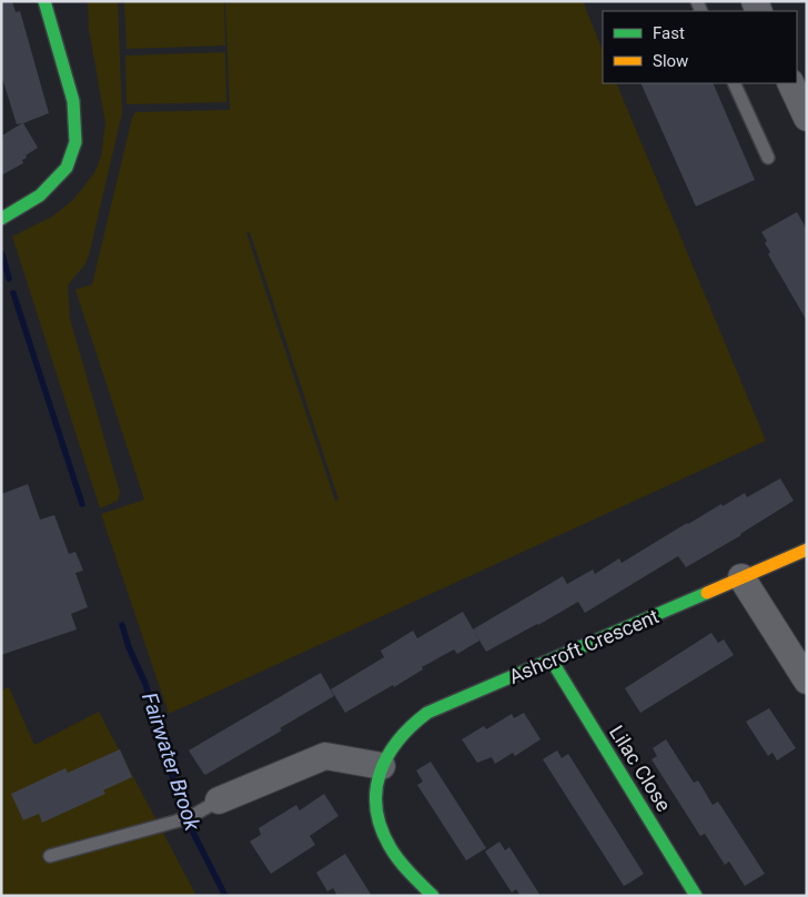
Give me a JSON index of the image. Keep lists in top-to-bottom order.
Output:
{
  "streets": {
    "street": ["Ashcroft Crescent", "Lilac Close"]
  },
  "crossings": [
    ["Ashcroft Crescent", "Lilac Close"]
  ],
  "water": ["Fairwater Brook"],
  "legend": ["Fast", "Slow"]
}
